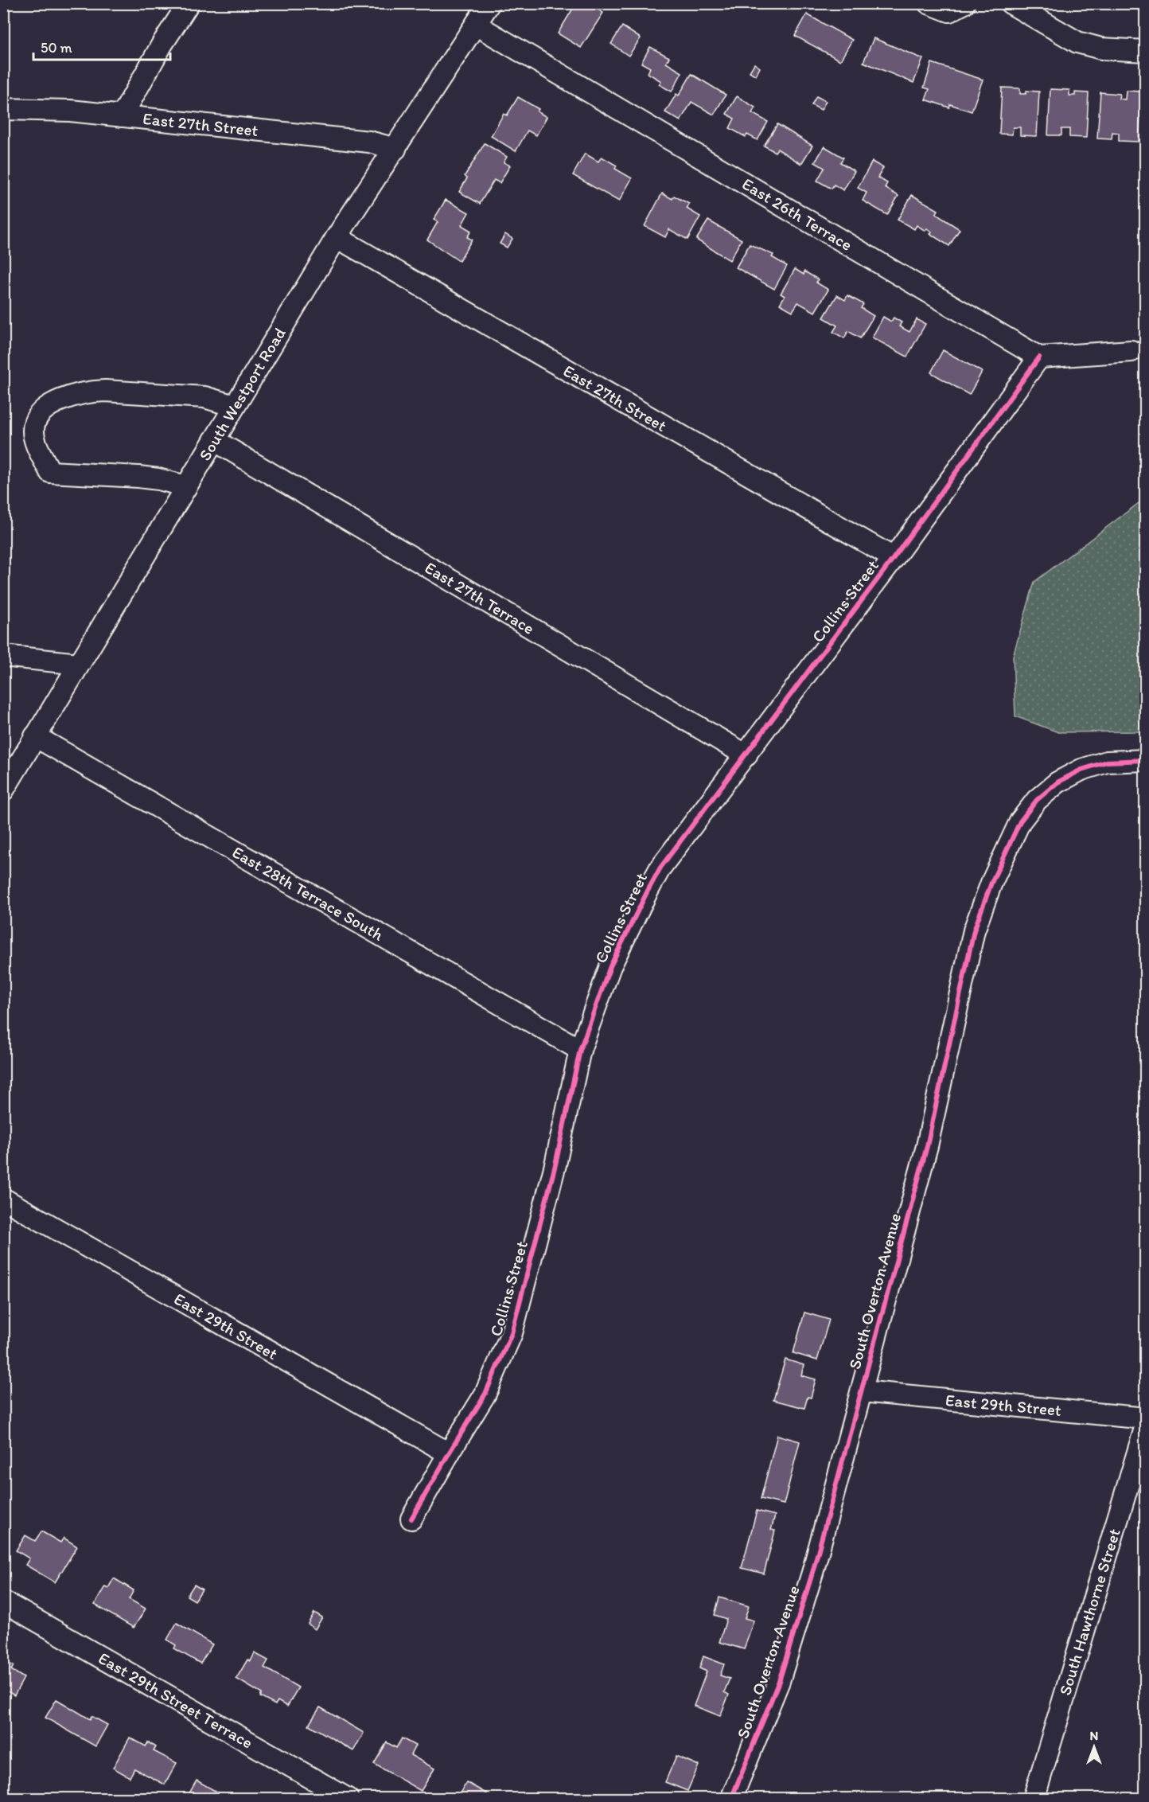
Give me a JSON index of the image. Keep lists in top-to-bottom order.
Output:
{
  "streets": {
    "street": [
      "East 27th Street",
      "East 26th Terrace",
      "South Westport Road",
      "East 27th Terrace",
      "Collins Street",
      "East 28th Terrace South",
      "South Overton Avenue",
      "East 29th Street",
      "South Hawthorne Street",
      "East 29th Street Terrace"
    ]
  },
  "crossings": [
    ["East 27th Street", "South Westport Road"],
    ["East 27th Street", "Collins Street"],
    ["East 26th Terrace", "South Westport Road"],
    ["East 26th Terrace", "Collins Street"],
    ["South Westport Road", "East 27th Terrace"],
    ["South Westport Road", "East 28th Terrace South"],
    ["East 27th Terrace", "Collins Street"],
    ["Collins Street", "East 28th Terrace South"],
    ["Collins Street", "East 29th Street"],
    ["South Overton Avenue", "East 29th Street"]
  ],
  "scale_bar": "50 m",
  "north": "top"
}
